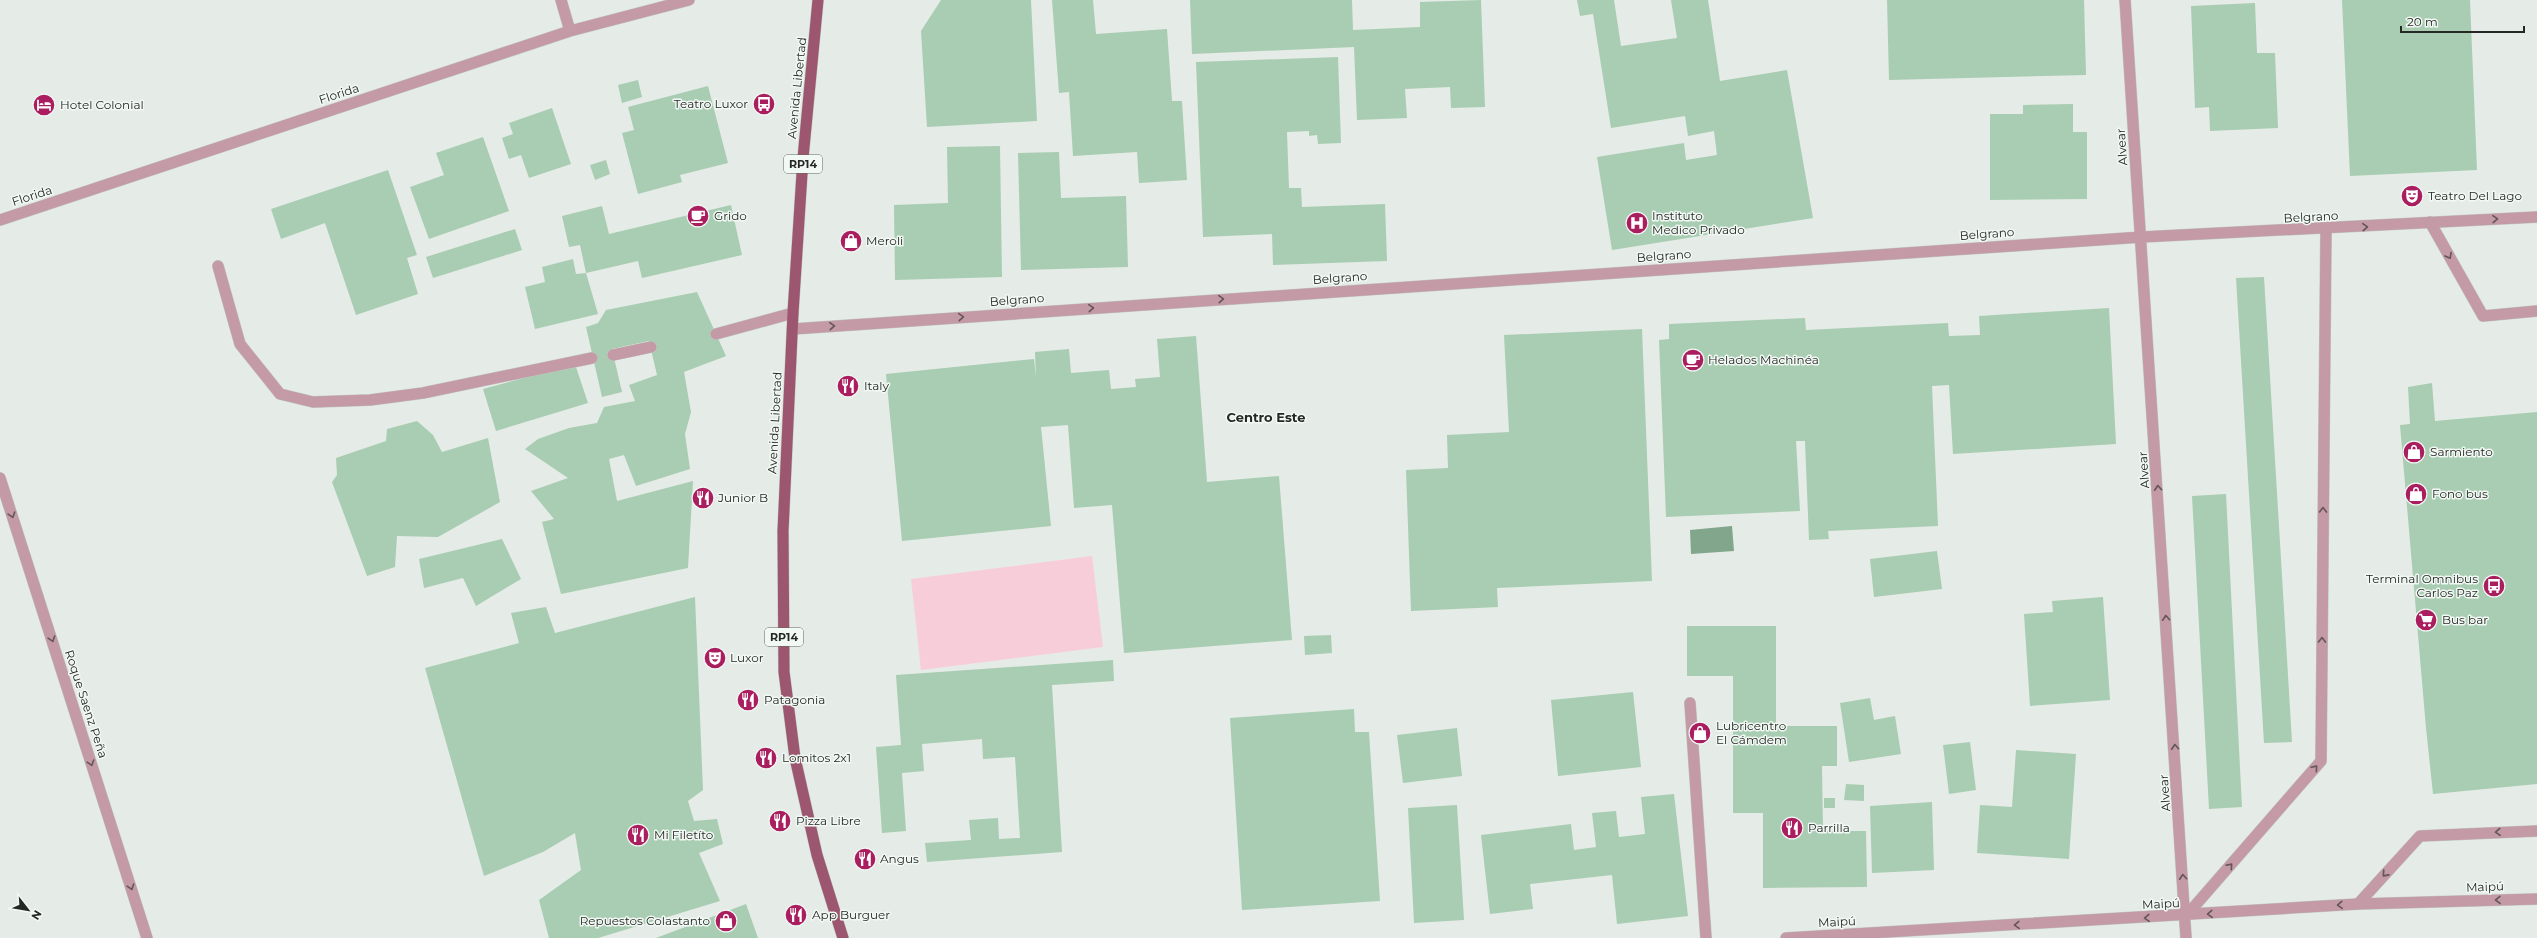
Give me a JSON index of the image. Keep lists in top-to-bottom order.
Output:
{
  "streets": {
    "main road": ["Avenida Libertad", "RP14"],
    "street": [
      "Florida",
      "Alvear",
      "Belgrano",
      "Roque Saenz Peña",
      "Maipú"
    ]
  },
  "crossings": [
    ["Avenida Libertad", "Belgrano"],
    ["Alvear", "Belgrano"],
    ["Alvear", "Maipú"]
  ],
  "one_way": [
    "Alvear",
    "Belgrano",
    "Roque Saenz Peña",
    "Maipú"
  ],
  "districts": ["Centro Este"],
  "places": {
    "bus stop": ["Teatro Luxor", "Terminal Omnibus Carlos Paz"],
    "hotel": ["Hotel Colonial"],
    "theatre": ["Teatro Del Lago", "Luxor"],
    "cafe": ["Grido", "Helados Machinéa"],
    "hospital": ["Instituto Medico Privado"],
    "shop": [
      "Meroli",
      "Sarmiento",
      "Fono bus",
      "Lubricentro El Cámdem",
      "Repuestos Colastanto"
    ],
    "restaurant": [
      "Italy",
      "Junior B",
      "Patagonia",
      "Lomitos 2x1",
      "Pizza Libre",
      "Parrilla",
      "Mi Filetíto",
      "Angus",
      "App Burguer"
    ],
    "supermarket": ["Bus bar"]
  },
  "scale_bar": "20 m",
  "north": "bottom right"
}
